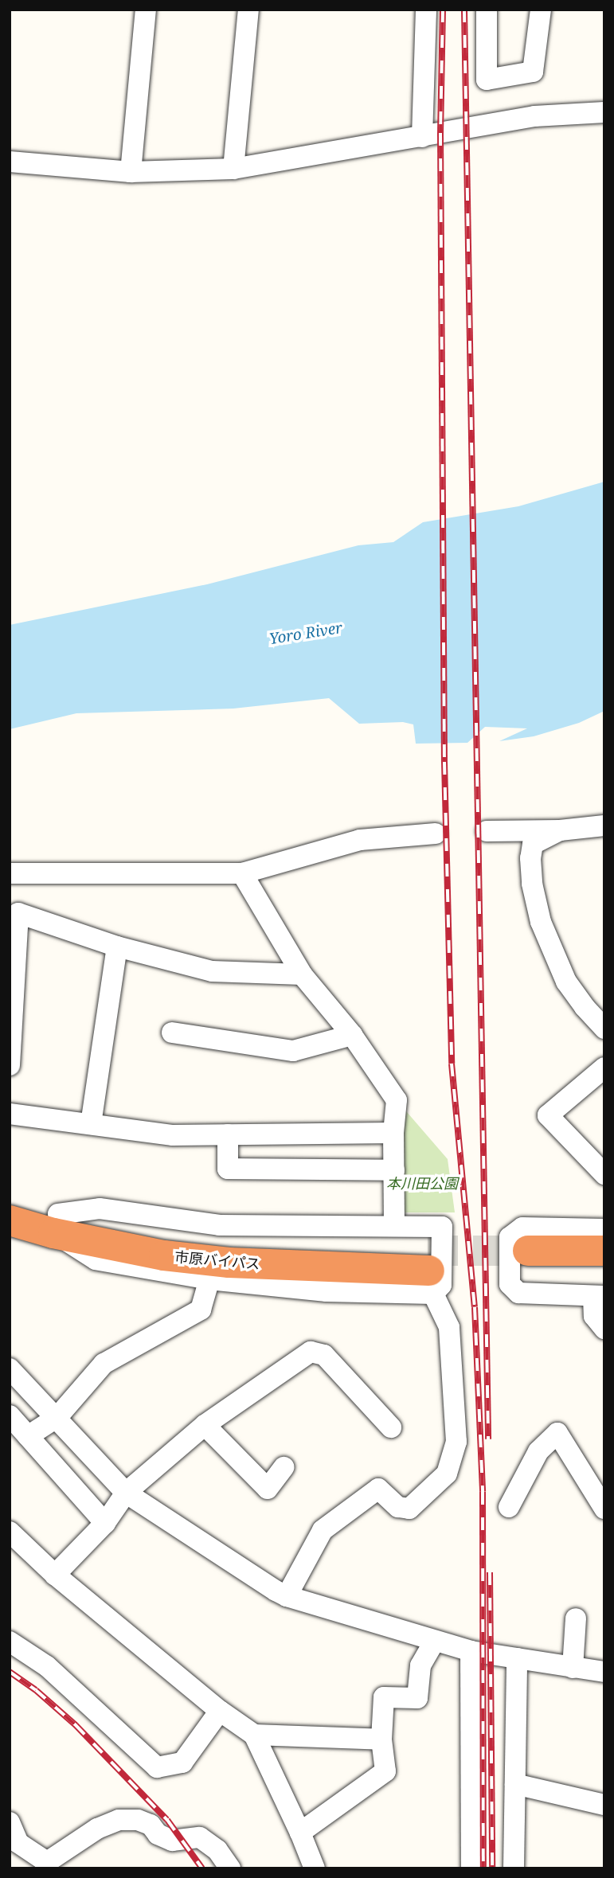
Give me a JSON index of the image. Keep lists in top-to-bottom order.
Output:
{
  "streets": {
    "highway": ["市原バイパス"]
  },
  "water": ["Yoro River"],
  "parks": ["本川田公園"]
}
